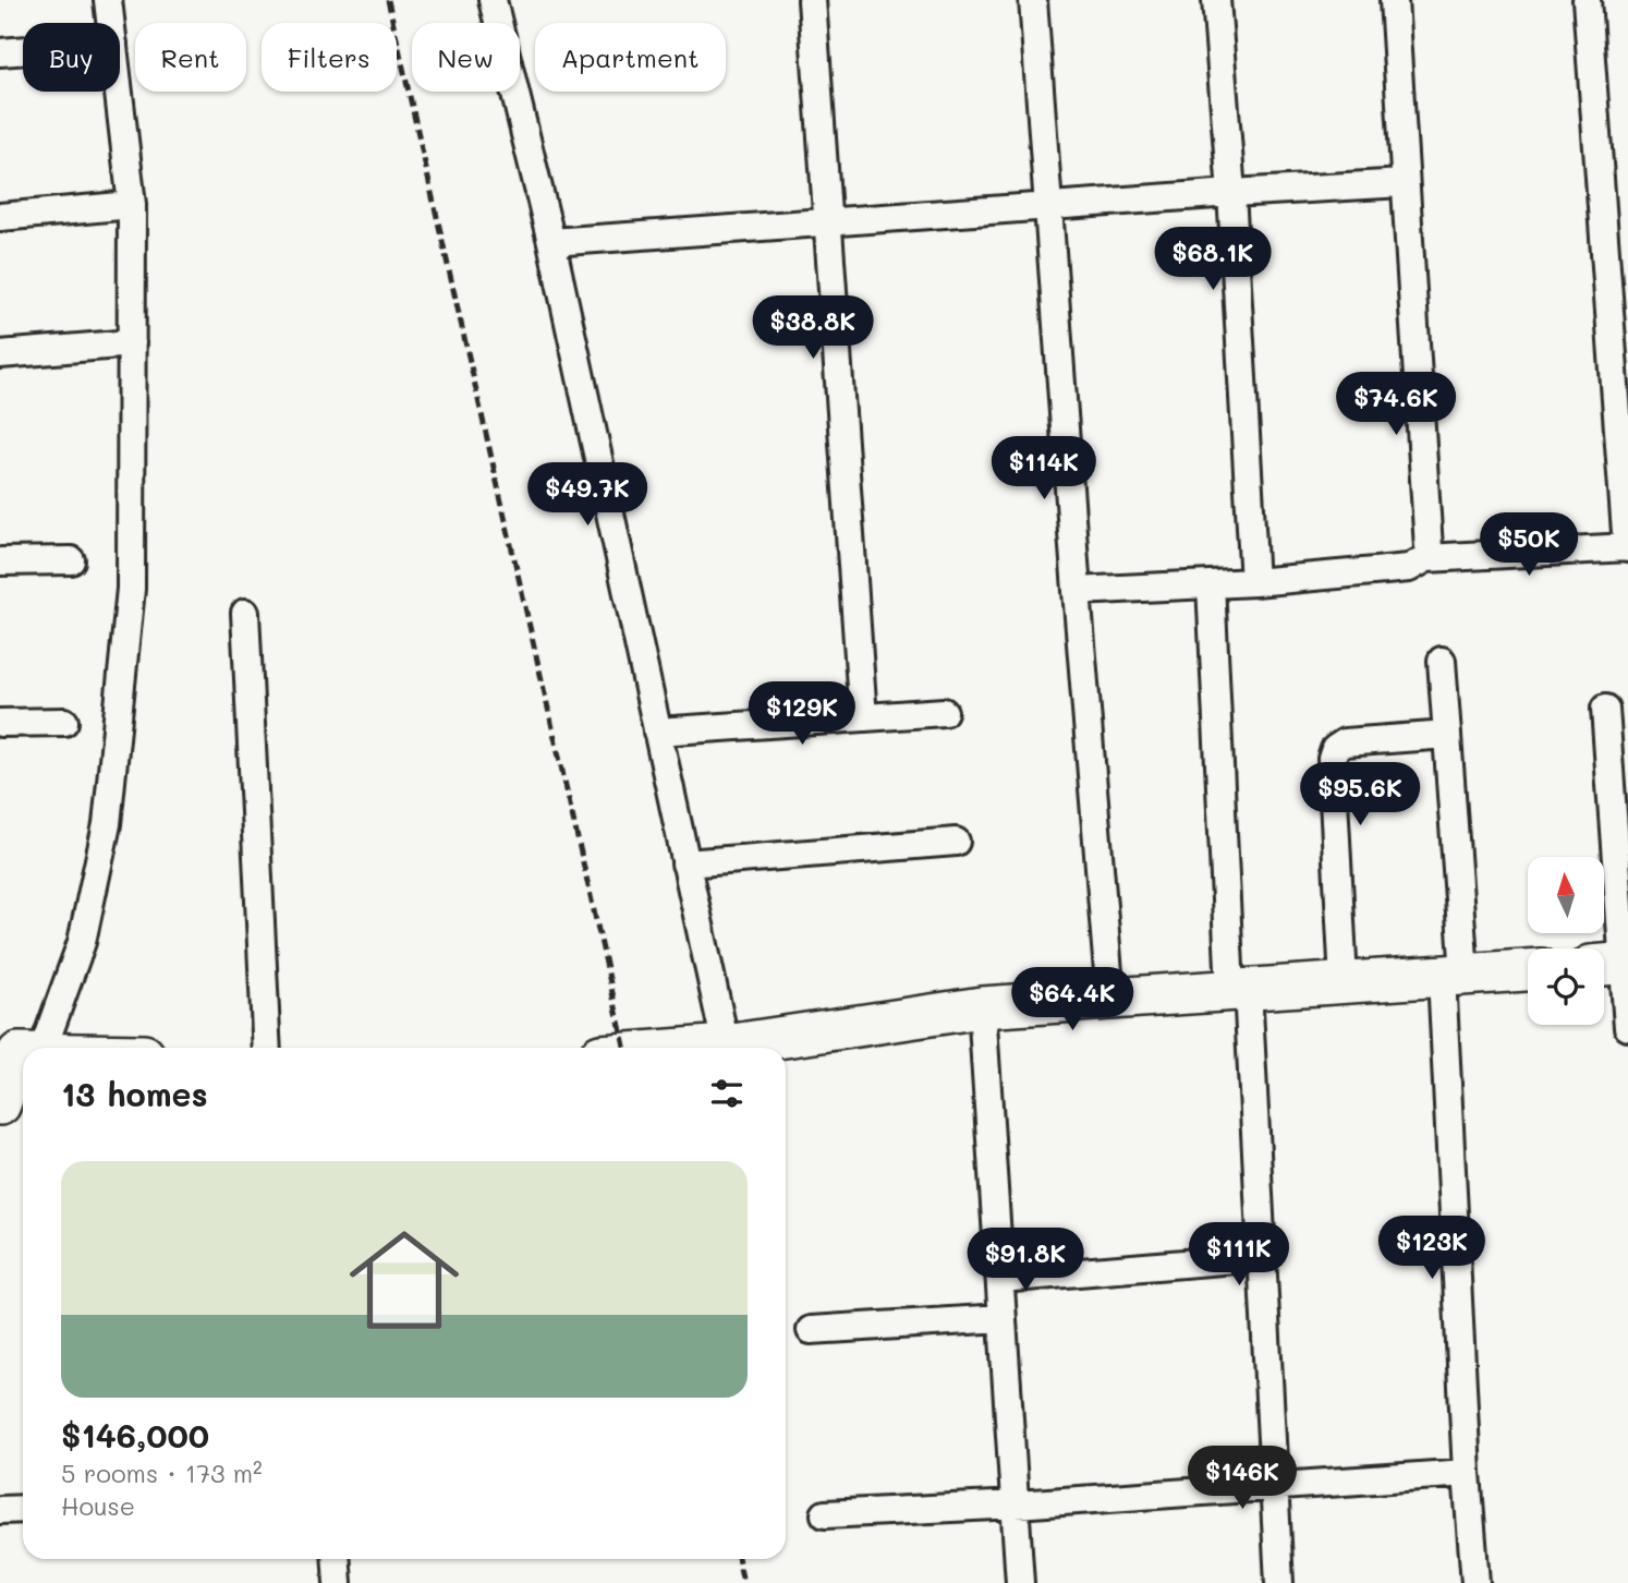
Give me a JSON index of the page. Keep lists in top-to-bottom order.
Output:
{
  "north": "top",
  "page": {
    "chip": [
      "Buy",
      "Rent",
      "Filters",
      "New",
      "Apartment"
    ],
    "price": [
      "$68.1K",
      "$38.8K",
      "$74.6K",
      "$114K",
      "$49.7K",
      "$50K",
      "$129K",
      "$95.6K",
      "$64.4K",
      "$123K",
      "$111K",
      "$91.8K",
      "$146K"
    ],
    "heading": "13 homes",
    "list": [
      {
        "name": "$146,000",
        "note": "5 rooms · 173 m² · House"
      }
    ]
  }
}
